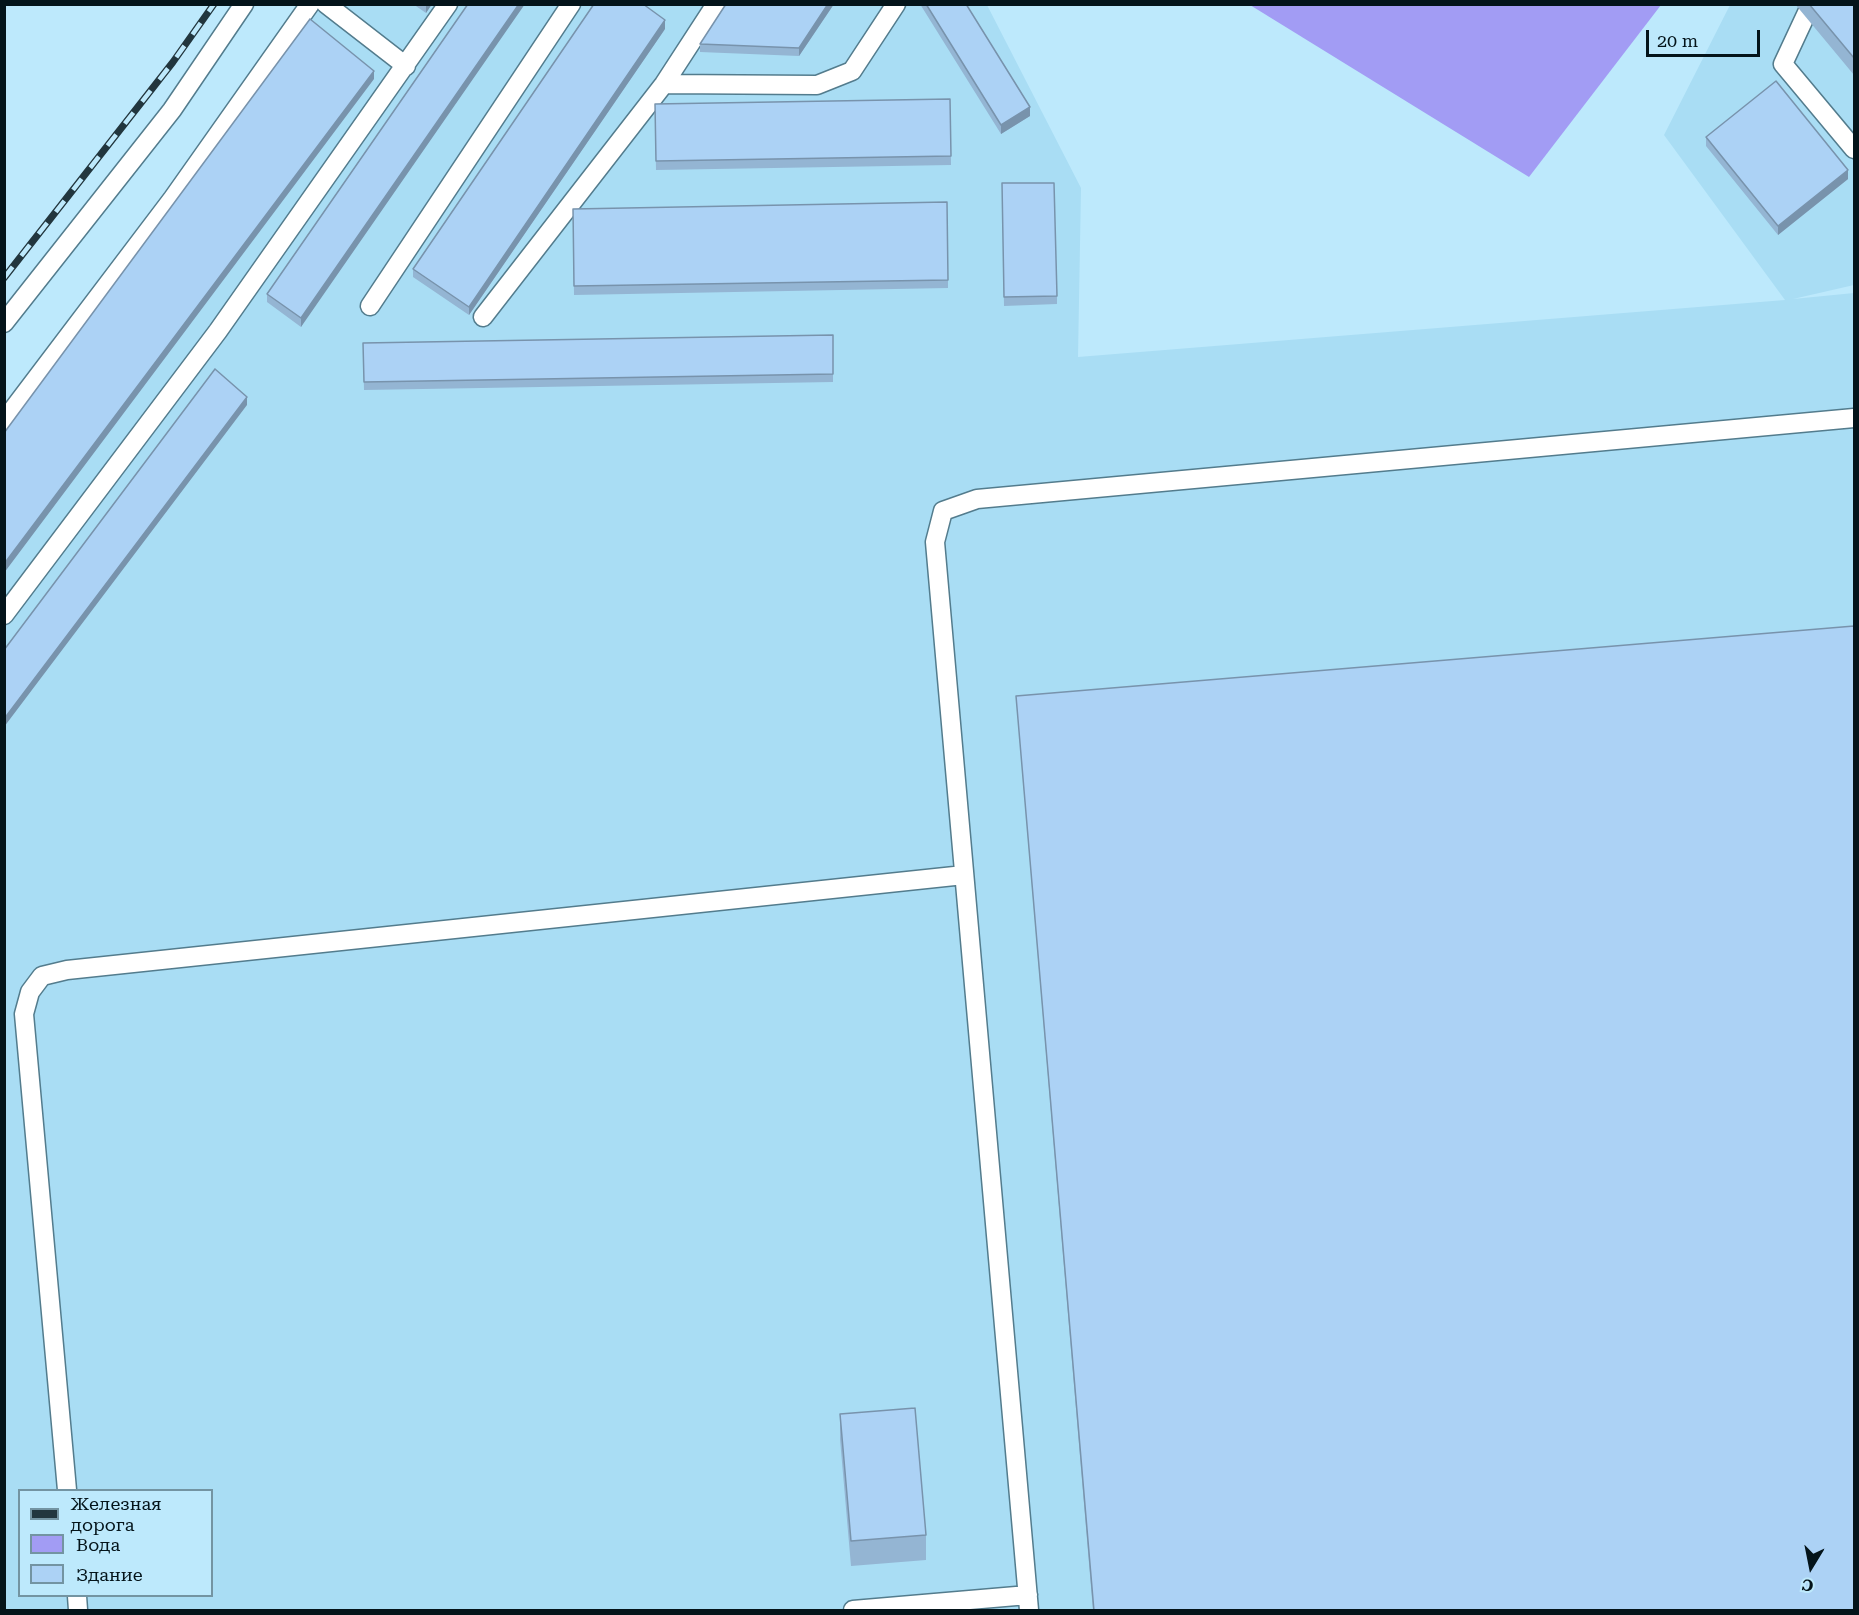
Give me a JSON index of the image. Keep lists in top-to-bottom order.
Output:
{
  "legend": ["Железная дорога", "Вода", "Здание"],
  "scale_bar": "20 m",
  "north": "bottom"
}
